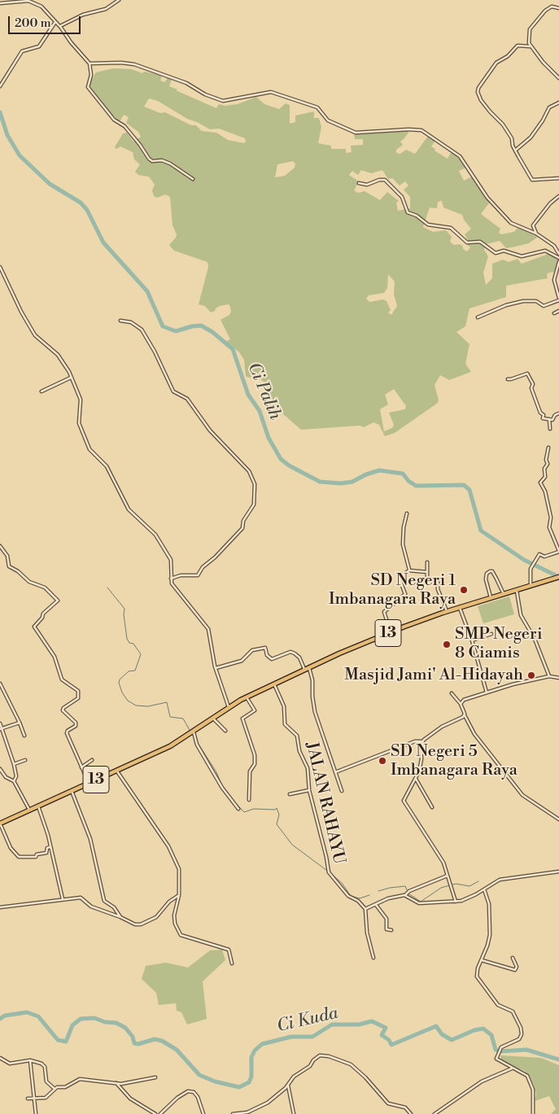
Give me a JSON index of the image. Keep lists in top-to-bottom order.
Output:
{
  "streets": {
    "highway": ["13"],
    "street": ["JALAN RAHAYU"]
  },
  "crossings": [
    ["13", "JALAN RAHAYU"]
  ],
  "water": ["Ci Palih", "Ci Kuda"],
  "places": [
    "SD Negeri 1 Imbanagara Raya",
    "SMP Negeri 8 Ciamis",
    "Masjid Jami' Al-Hidayah",
    "SD Negeri 5 Imbanagara Raya"
  ],
  "scale_bar": "200 m"
}
